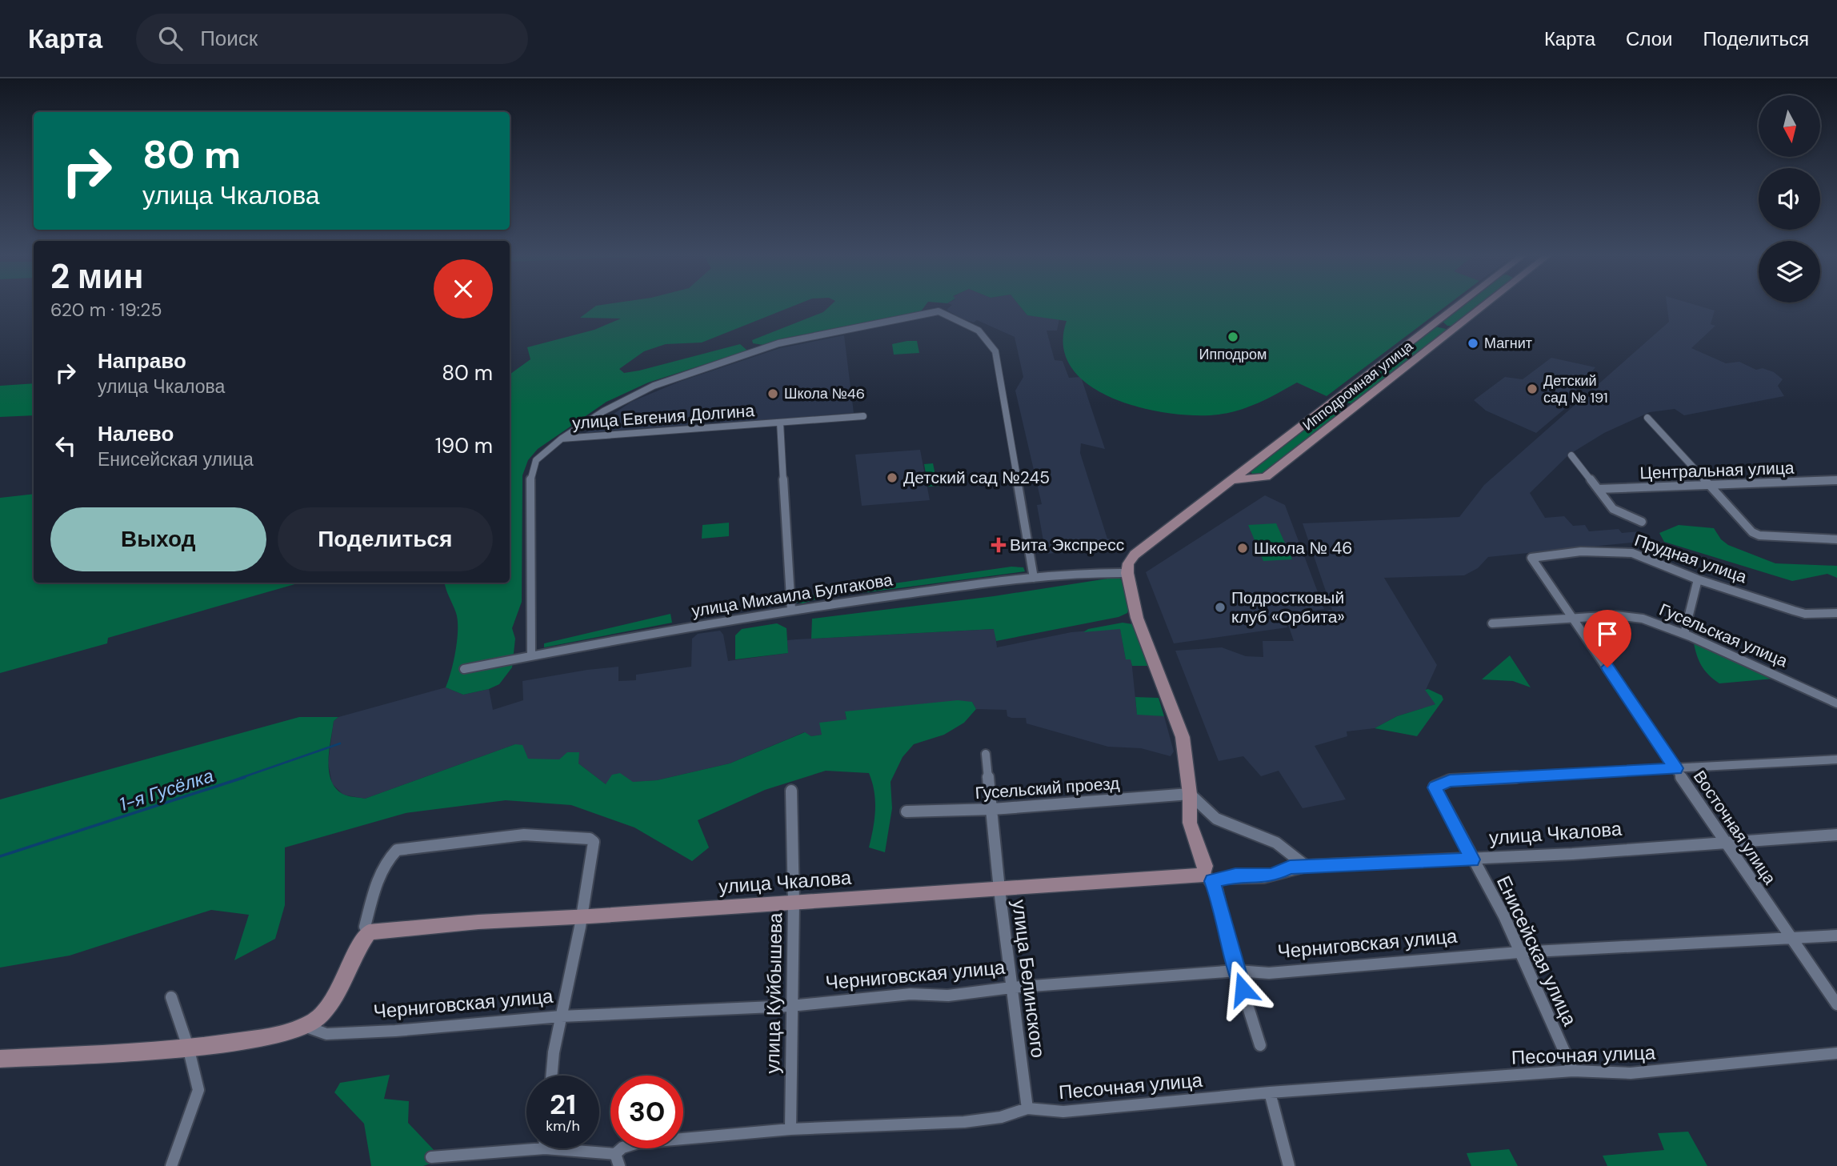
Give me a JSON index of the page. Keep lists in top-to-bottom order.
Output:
{
  "streets": {
    "street": [
      "Ипподромная улица",
      "улица Евгения Долгина",
      "Центральная улица",
      "Прудная улица",
      "улица Михаила Булгакова",
      "Гусельская улица",
      "Гусельский проезд",
      "Восточная улица",
      "улица Чкалова",
      "Черниговская улица",
      "Енисейская улица",
      "улица Белинского",
      "улица Куйбышева",
      "Песочная улица"
    ]
  },
  "crossings": [
    ["Ипподромная улица", "улица Михаила Булгакова"],
    ["улица Евгения Долгина", "улица Михаила Булгакова"],
    ["Прудная улица", "Восточная улица"],
    ["Гусельская улица", "Восточная улица"],
    ["Гусельский проезд", "улица Белинского"],
    ["Восточная улица", "улица Чкалова"],
    ["Восточная улица", "Черниговская улица"],
    ["Восточная улица", "Енисейская улица"],
    ["улица Чкалова", "Енисейская улица"],
    ["улица Чкалова", "улица Белинского"],
    ["улица Чкалова", "улица Куйбышева"],
    ["Черниговская улица", "Енисейская улица"],
    ["Черниговская улица", "улица Белинского"],
    ["Черниговская улица", "улица Куйбышева"],
    ["Енисейская улица", "Песочная улица"],
    ["улица Белинского", "Песочная улица"],
    ["улица Куйбышева", "Песочная улица"]
  ],
  "water": ["1-я Гусёлка"],
  "places": {
    "other": [
      "Ипподром",
      "Магнит",
      "Детский сад № 191",
      "Школа №46",
      "Детский сад №245",
      "Школа № 46",
      "Подростковый клуб «Орбита»"
    ],
    "health": ["Вита Экспресс"]
  },
  "north": "bottom",
  "page": {
    "header": "Карта",
    "search": "Поиск",
    "nav": ["Карта", "Слои", "Поделиться"],
    "turn": ["80 m", "улица Чкалова"],
    "heading": ["2 мин", "620 m · 19:25"],
    "list": [
      {
        "name": "Направо",
        "note": "улица Чкалова",
        "value": "80 m"
      },
      {
        "name": "Налево",
        "note": "Енисейская улица",
        "value": "190 m"
      }
    ],
    "buttons": ["Выход", "Поделиться"],
    "speed": "21 km/h",
    "limit": "30"
  }
}
